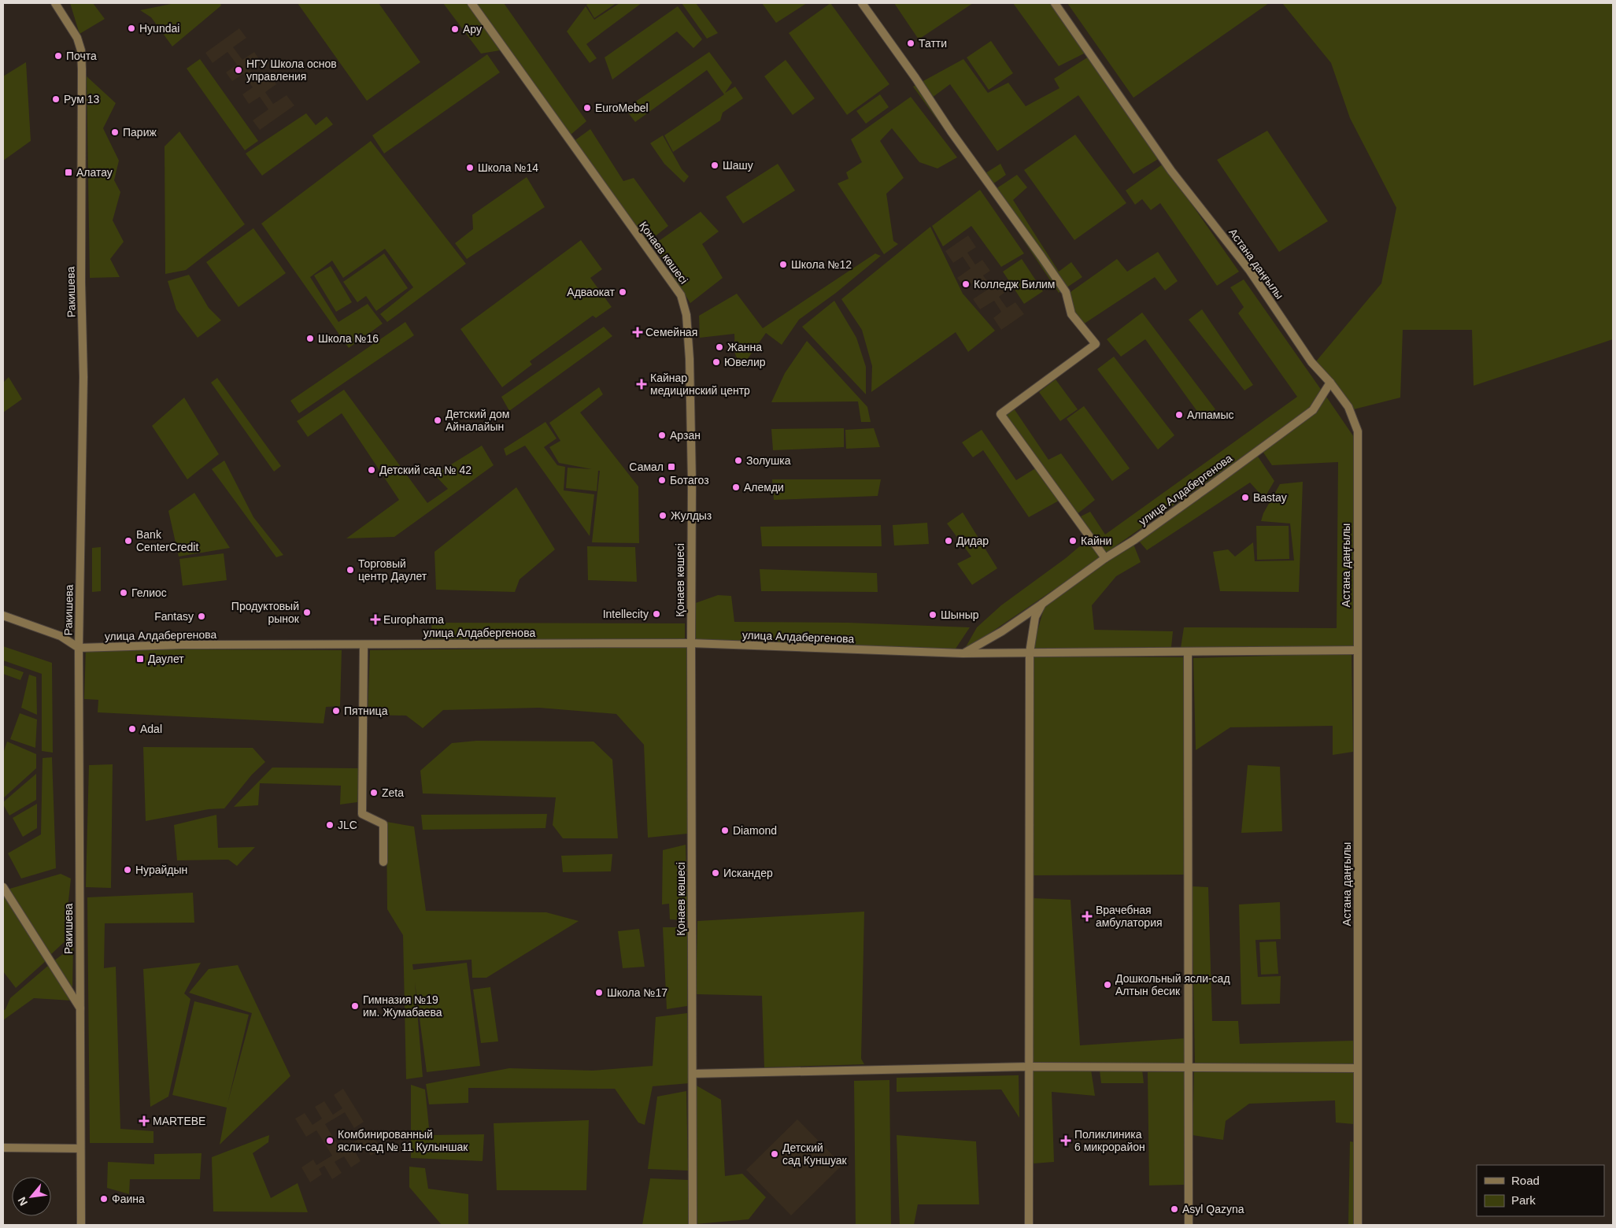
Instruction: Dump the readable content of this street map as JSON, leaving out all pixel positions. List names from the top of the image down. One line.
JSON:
{"streets":{"street":["Қонаев көшесі","Астана даңғылы","Ракишева","улица Алдабергенова"]},"crossings":[["Қонаев көшесі","улица Алдабергенова"],["Астана даңғылы","улица Алдабергенова"],["Ракишева","улица Алдабергенова"]],"places":{"other":["Hyundai","Ару","Татти","Почта","НГУ Школа основ управления","Рум 13","EuroMebel","Париж","Шашу","Школа №14","Школа №12","Колледж Билим","Адваокат","Школа №16","Жанна","Ювелир","Алпамыс","Детский дом Айналайын","Арзан","Золушка","Детский сад № 42","Ботагоз","Алемди","Bastay","Жулдыз","Bank CenterCredit","Дидар","Кайни","Торговый центр Даулет","Гелиос","Продуктовый рынок","Intellecity","Шыныр","Fantasy","Пятница","Adal","Zeta","JLC","Diamond","Нурайдын","Искандер","Дошкольный ясли-сад Алтын бесик","Школа №17","Гимназия №19 им. Жумабаева","Комбинированный ясли-сад № 11 Кулыншак","Детский сад Куншуак","Фаина","Asyl Qazyna"],"transit":["Алатау","Самал","Даулет"],"health":["Семейная","Кайнар медицинский центр","Europharma","Врачебная амбулатория","MARTEBE","Поликлиника 6 микрорайон"]},"legend":["Road","Park"],"north":"bottom left"}
